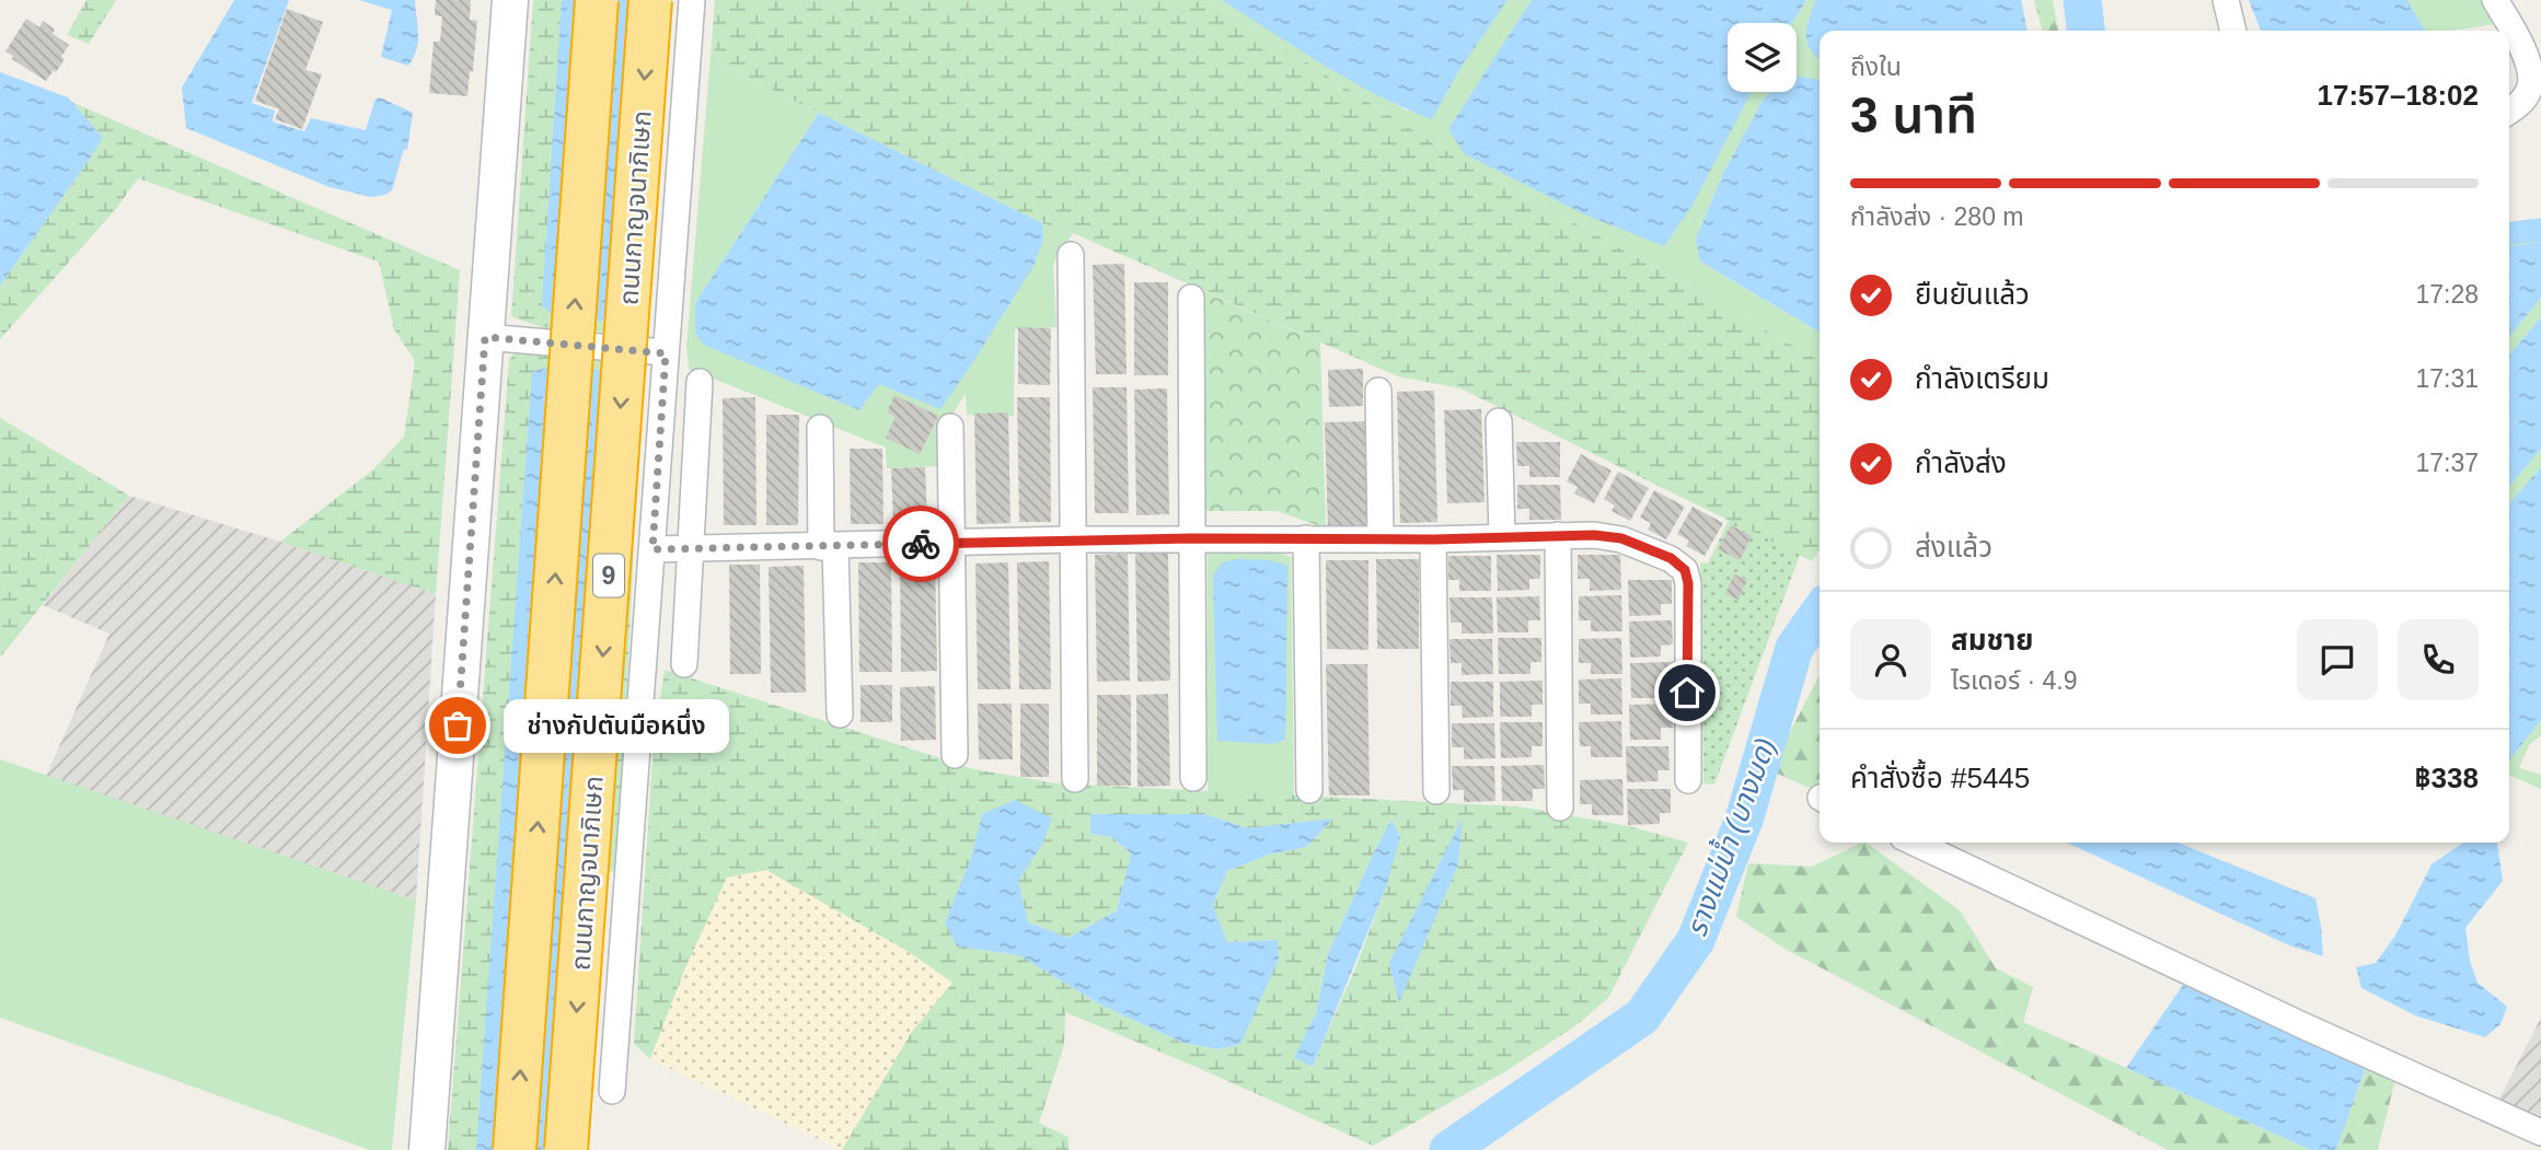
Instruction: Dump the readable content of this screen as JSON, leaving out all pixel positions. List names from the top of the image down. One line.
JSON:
{"streets":{"highway":["ถนนกาญจนาภิเษก","9"]},"water":["รางแม่น้ำ (บางมด)"],"places":["ช่างกัปตันมือหนึ่ง"],"page":{"heading":["3 นาที","ถึงใน","17:57–18:02"],"panel":["สมชาย","ไรเดอร์ · 4.9","คำสั่งซื้อ #5445","฿338"],"bar":"กำลังส่ง · 280 m","list":[["ยืนยันแล้ว","17:28"],["กำลังเตรียม","17:31"],["กำลังส่ง","17:37"],"ส่งแล้ว"],"bubble":"ช่างกัปตันมือหนึ่ง"}}
